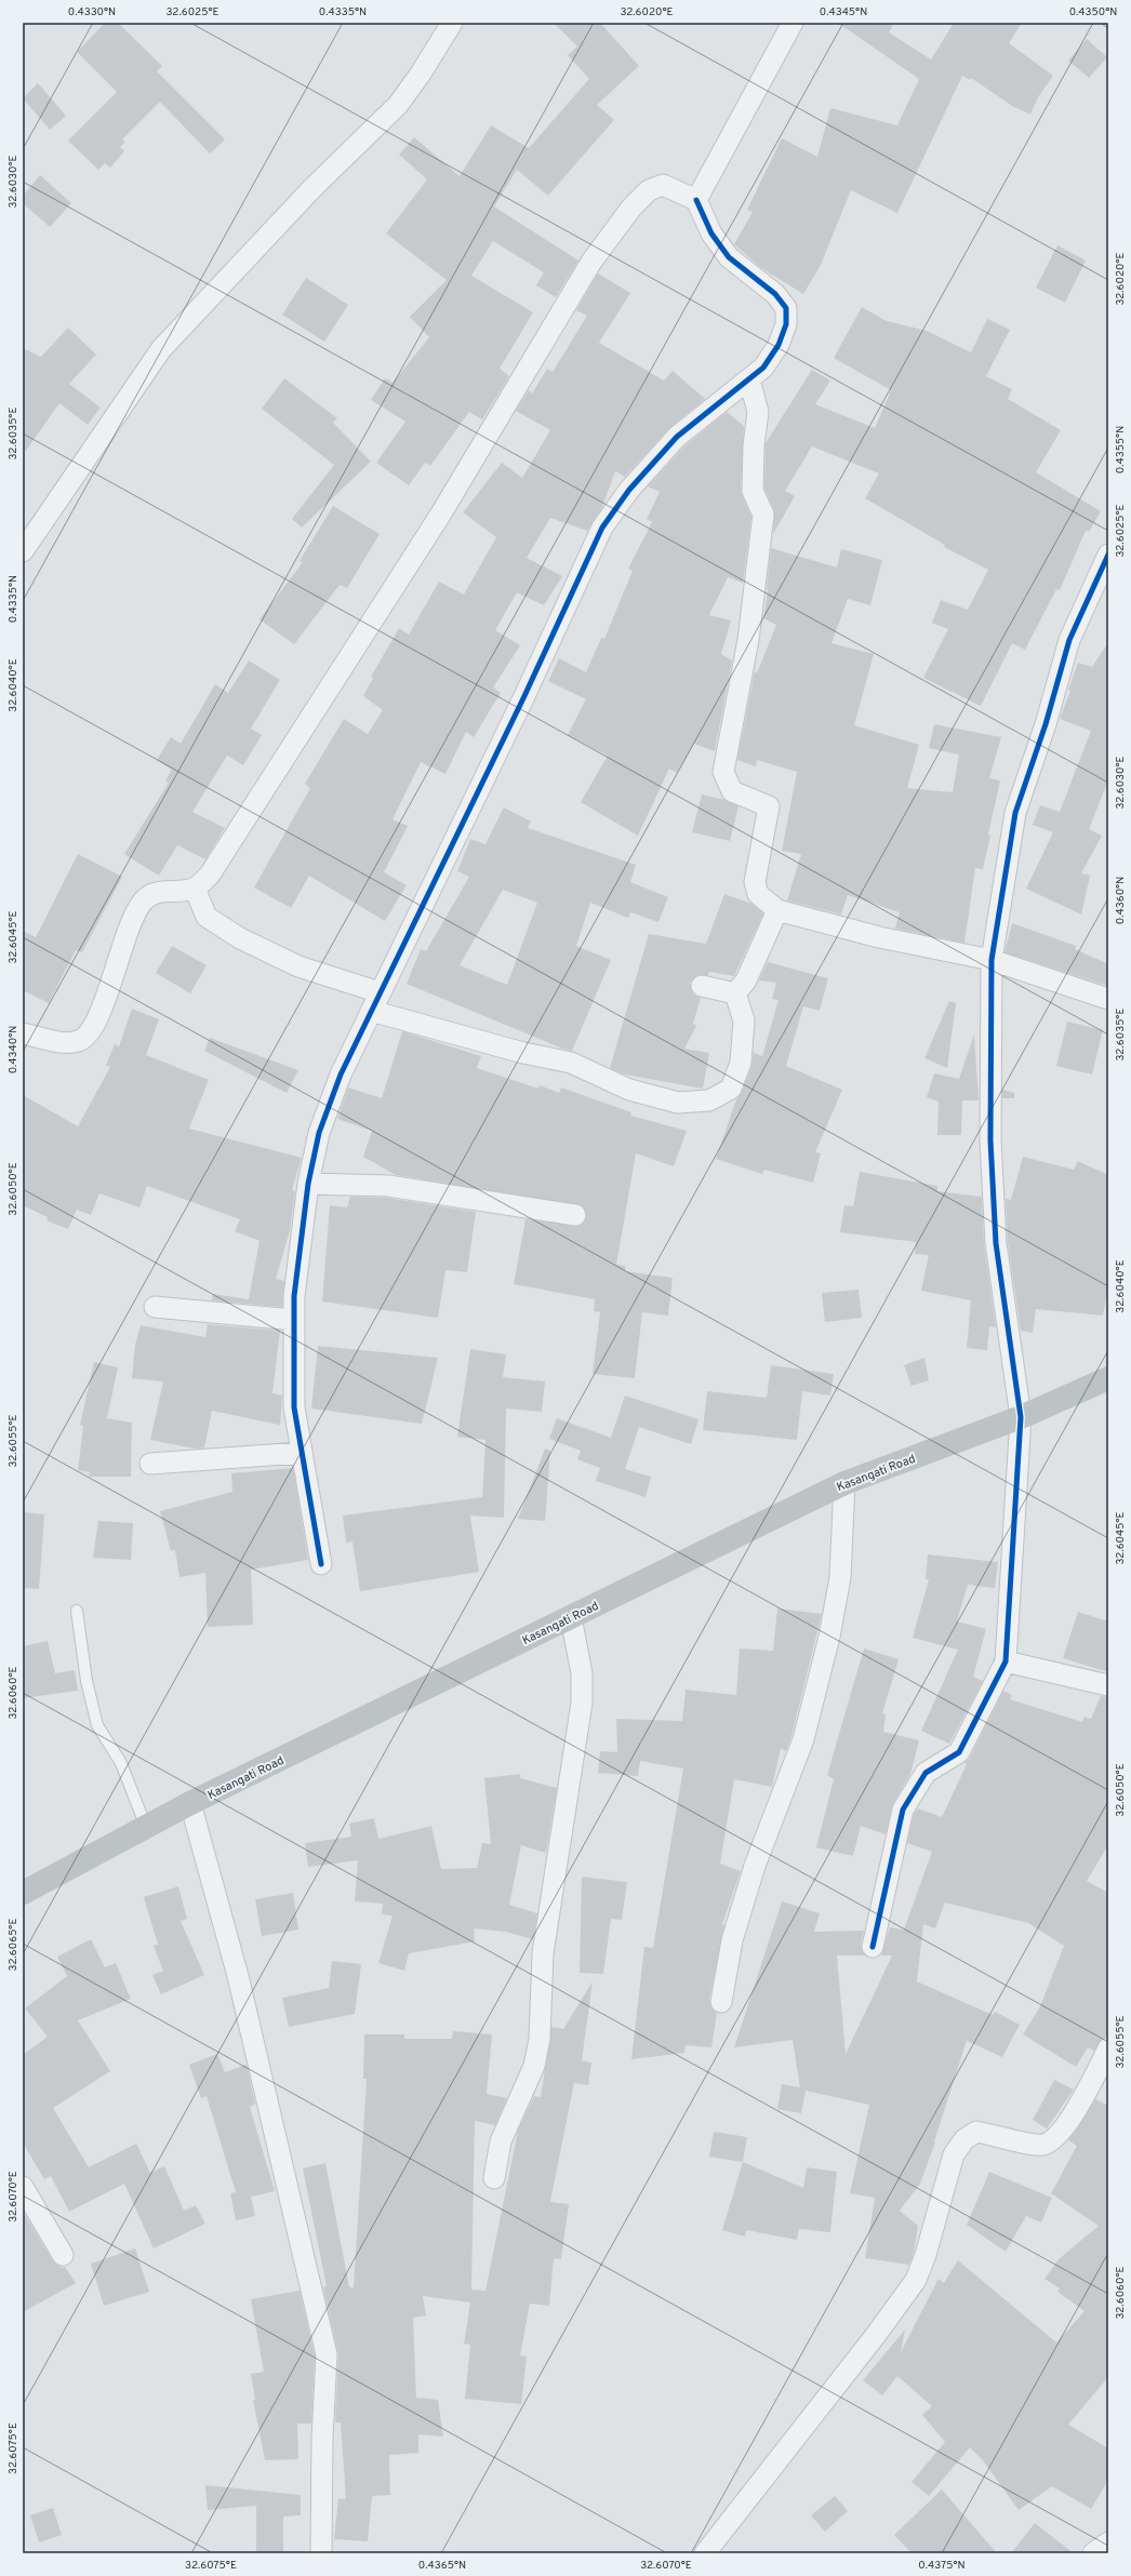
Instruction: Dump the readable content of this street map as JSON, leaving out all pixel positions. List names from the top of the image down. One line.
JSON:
{"streets":{"street":["Kasangati Road"]},"coordinates":["0.4330°N","32.6025°E","0.4335°N","32.6020°E","0.4345°N","0.4350°N","32.6030°E","32.6035°E","0.4355°N","32.6040°E","0.4360°N","32.6045°E","0.4340°N","32.6050°E","32.6055°E","32.6060°E","32.6065°E","32.6070°E","32.6075°E","0.4365°N","0.4375°N"]}
